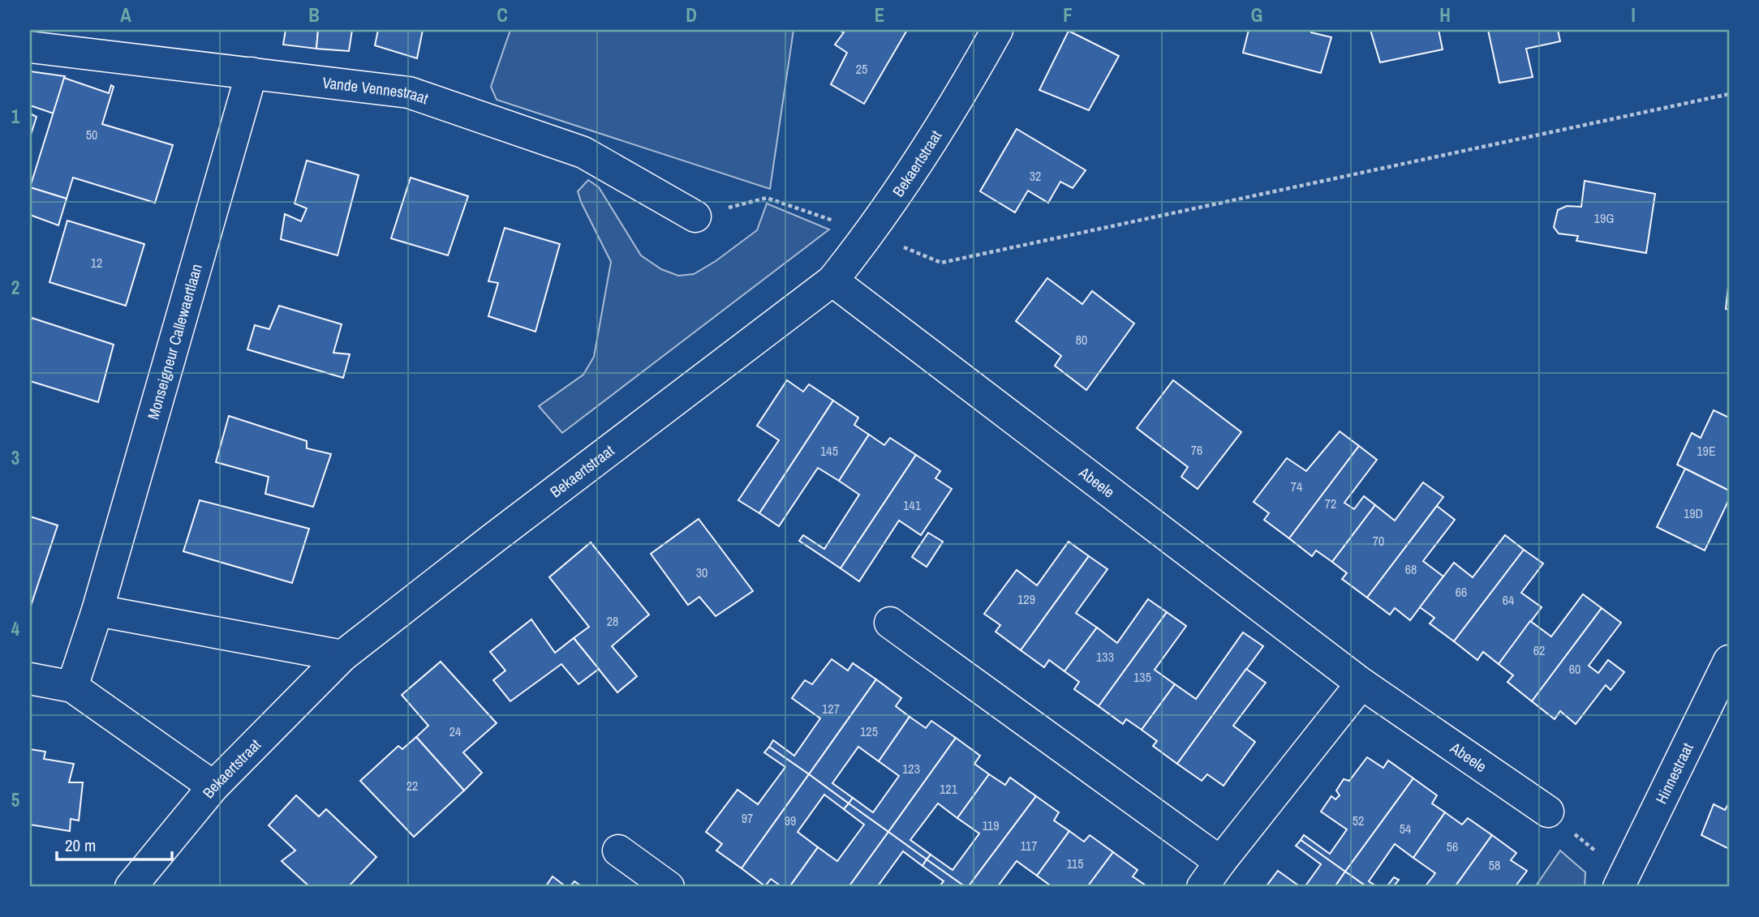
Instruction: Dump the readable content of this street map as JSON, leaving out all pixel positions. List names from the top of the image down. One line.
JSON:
{"streets":{"street":["Vande Vennestraat","Bekaertstraat","Monseigneur Callewaertlaan","Abeele","Hinnestraat"]},"crossings":[["Vande Vennestraat","Monseigneur Callewaertlaan"],["Bekaertstraat","Abeele"]],"house_numbers":["25","50","32","19G","12","80","76","145","19E","74","72","141","19D","70","68","30","66","129","64","28","62","133","60","135","127","24","125","123","22","121","97","99","52","119","54","117","56","115","58"],"scale_bar":"20 m","grid":{"columns":["A","B","C","D","E","F","G","H","I"],"rows":["1","2","3","4","5"]}}
